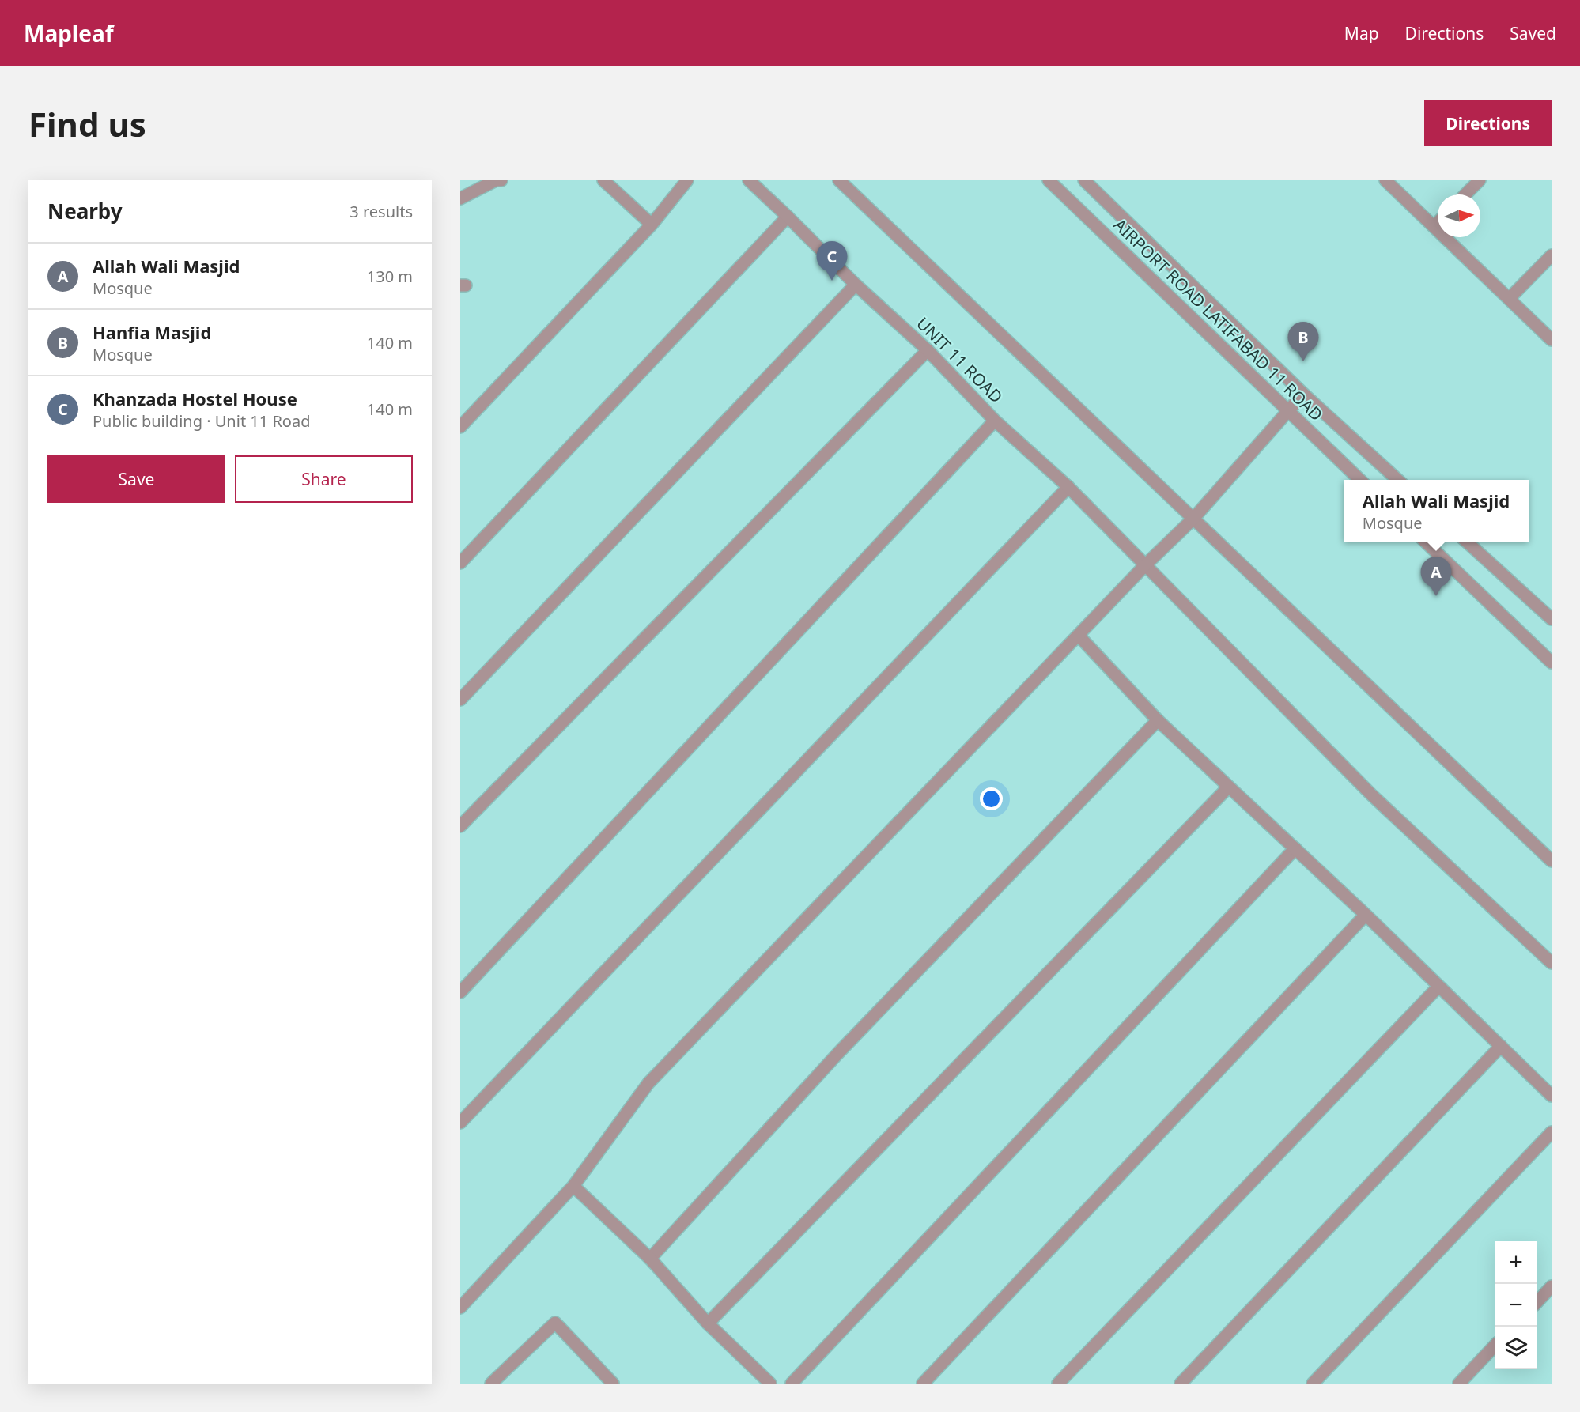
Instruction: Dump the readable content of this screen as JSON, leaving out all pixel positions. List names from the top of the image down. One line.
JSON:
{"streets":{"street":["AIRPORT ROAD LATIFABAD 11 ROAD","UNIT 11 ROAD"]},"north":"right","page":{"header":"Mapleaf","nav":["Map","Directions","Saved"],"buttons":["Directions",["Save","Share"]],"title":"Find us","heading":["Nearby","3 results"],"pins":["C","B","A"],"list":[{"mark":"A","name":"Allah Wali Masjid","note":"Mosque","value":"130 m"},{"mark":"B","name":"Hanfia Masjid","note":"Mosque","value":"140 m"},{"mark":"C","name":"Khanzada Hostel House","note":"Public building · Unit 11 Road","value":"140 m"}],"popup":["Allah Wali Masjid","Mosque"],"map_buttons":["+","−"]}}
